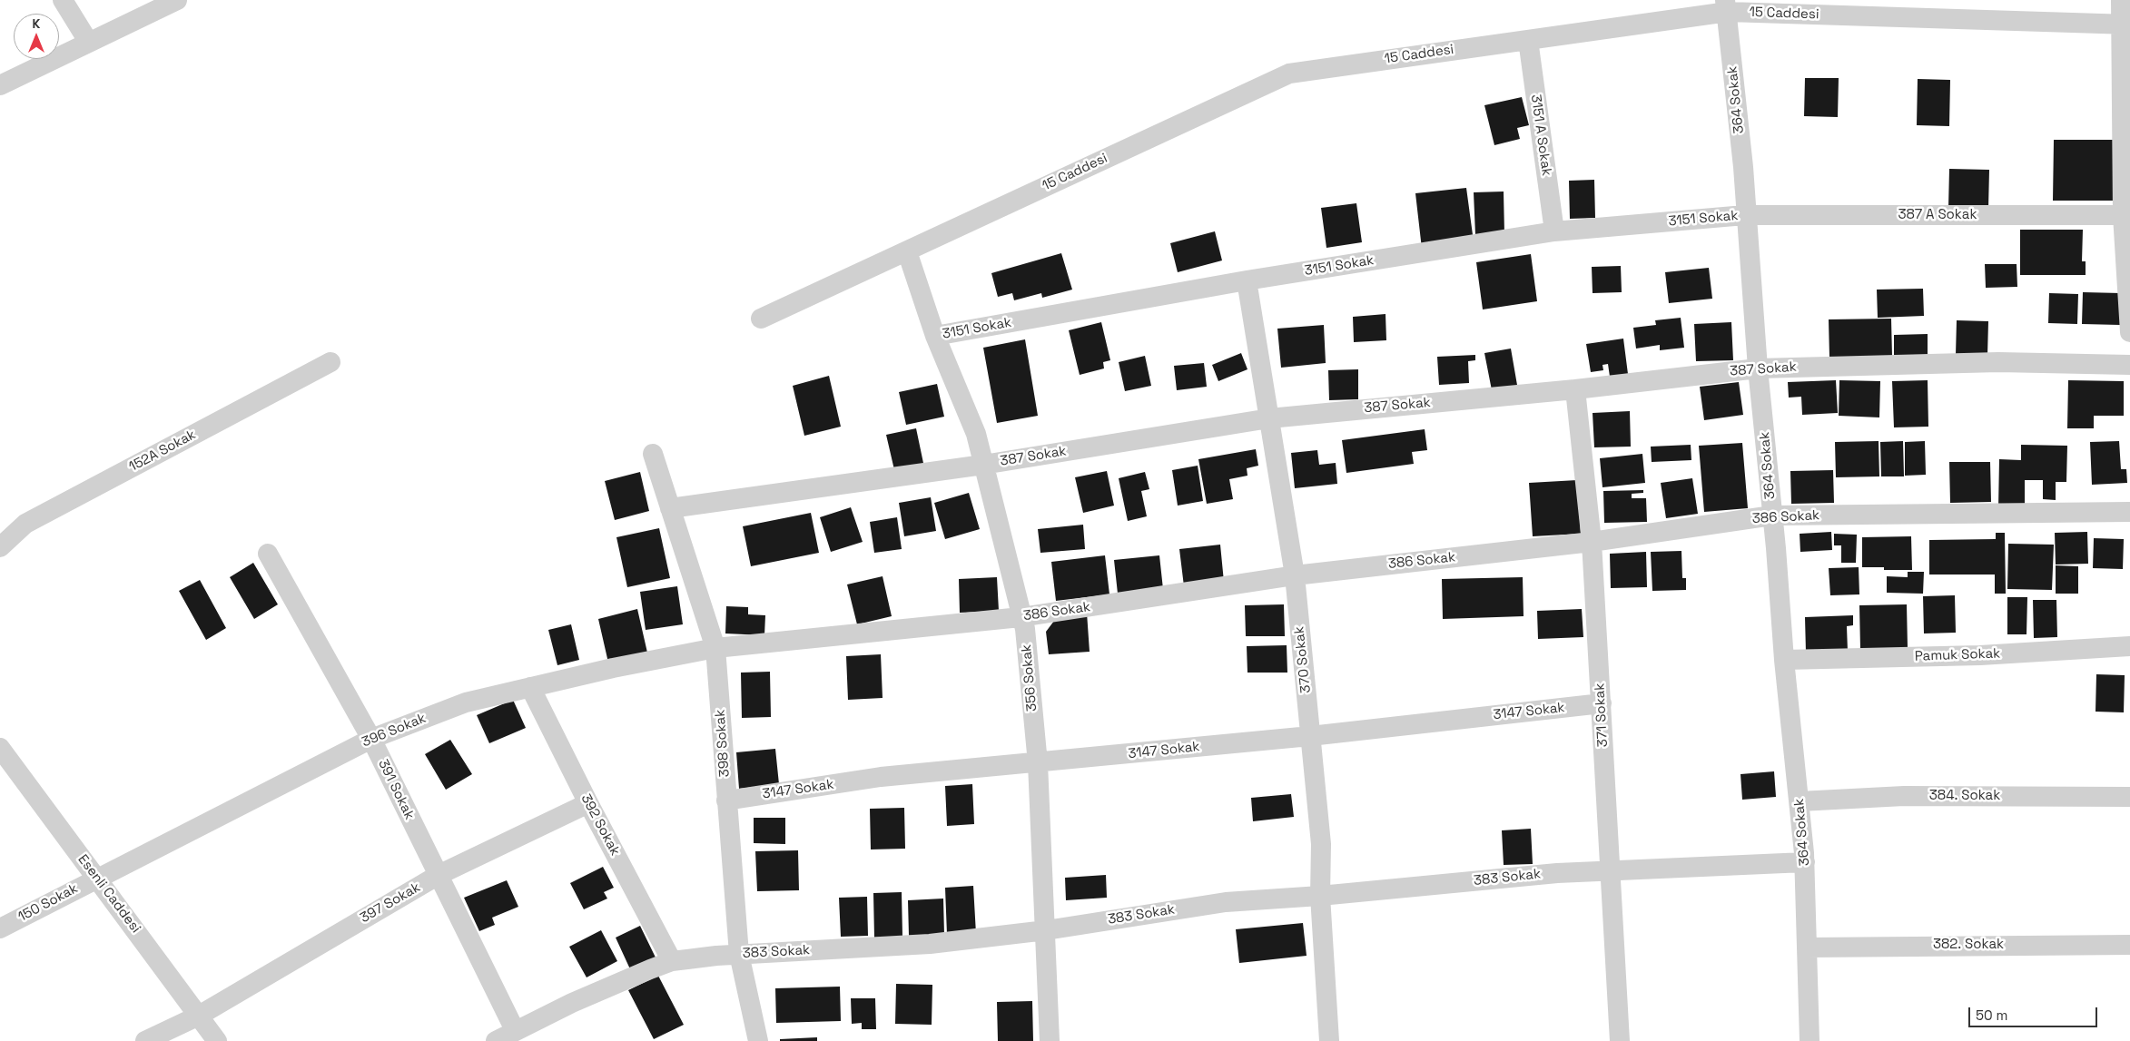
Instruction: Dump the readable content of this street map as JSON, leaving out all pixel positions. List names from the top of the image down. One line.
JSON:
{"streets":{"street":["15 Caddesi","364 Sokak","3151 A Sokak","387 A Sokak","3151 Sokak","387 Sokak","152A Sokak","386 Sokak","Pamuk Sokak","370 Sokak","356 Sokak","3147 Sokak","371 Sokak","396 Sokak","398 Sokak","391 Sokak","384. Sokak","392 Sokak","383 Sokak","Esenli Caddesi","150 Sokak","397 Sokak","382. Sokak"]},"crossings":[["15 Caddesi","364 Sokak"],["15 Caddesi","3151 A Sokak"],["15 Caddesi","356 Sokak"],["364 Sokak","387 A Sokak"],["364 Sokak","3151 Sokak"],["364 Sokak","387 Sokak"],["364 Sokak","386 Sokak"],["364 Sokak","Pamuk Sokak"],["364 Sokak","384. Sokak"],["364 Sokak","383 Sokak"],["364 Sokak","382. Sokak"],["3151 A Sokak","3151 Sokak"],["387 A Sokak","3151 Sokak"],["3151 Sokak","370 Sokak"],["3151 Sokak","356 Sokak"],["387 Sokak","370 Sokak"],["387 Sokak","356 Sokak"],["387 Sokak","371 Sokak"],["387 Sokak","398 Sokak"],["386 Sokak","370 Sokak"],["386 Sokak","356 Sokak"],["386 Sokak","371 Sokak"],["386 Sokak","396 Sokak"],["386 Sokak","398 Sokak"],["370 Sokak","3147 Sokak"],["370 Sokak","383 Sokak"],["356 Sokak","3147 Sokak"],["356 Sokak","383 Sokak"],["3147 Sokak","371 Sokak"],["3147 Sokak","398 Sokak"],["371 Sokak","383 Sokak"],["396 Sokak","398 Sokak"],["396 Sokak","391 Sokak"],["396 Sokak","392 Sokak"],["396 Sokak","Esenli Caddesi"],["396 Sokak","150 Sokak"],["398 Sokak","383 Sokak"],["391 Sokak","383 Sokak"],["391 Sokak","397 Sokak"],["392 Sokak","383 Sokak"],["392 Sokak","397 Sokak"],["Esenli Caddesi","150 Sokak"],["Esenli Caddesi","397 Sokak"]],"scale_bar":"50 m","north":"top"}
